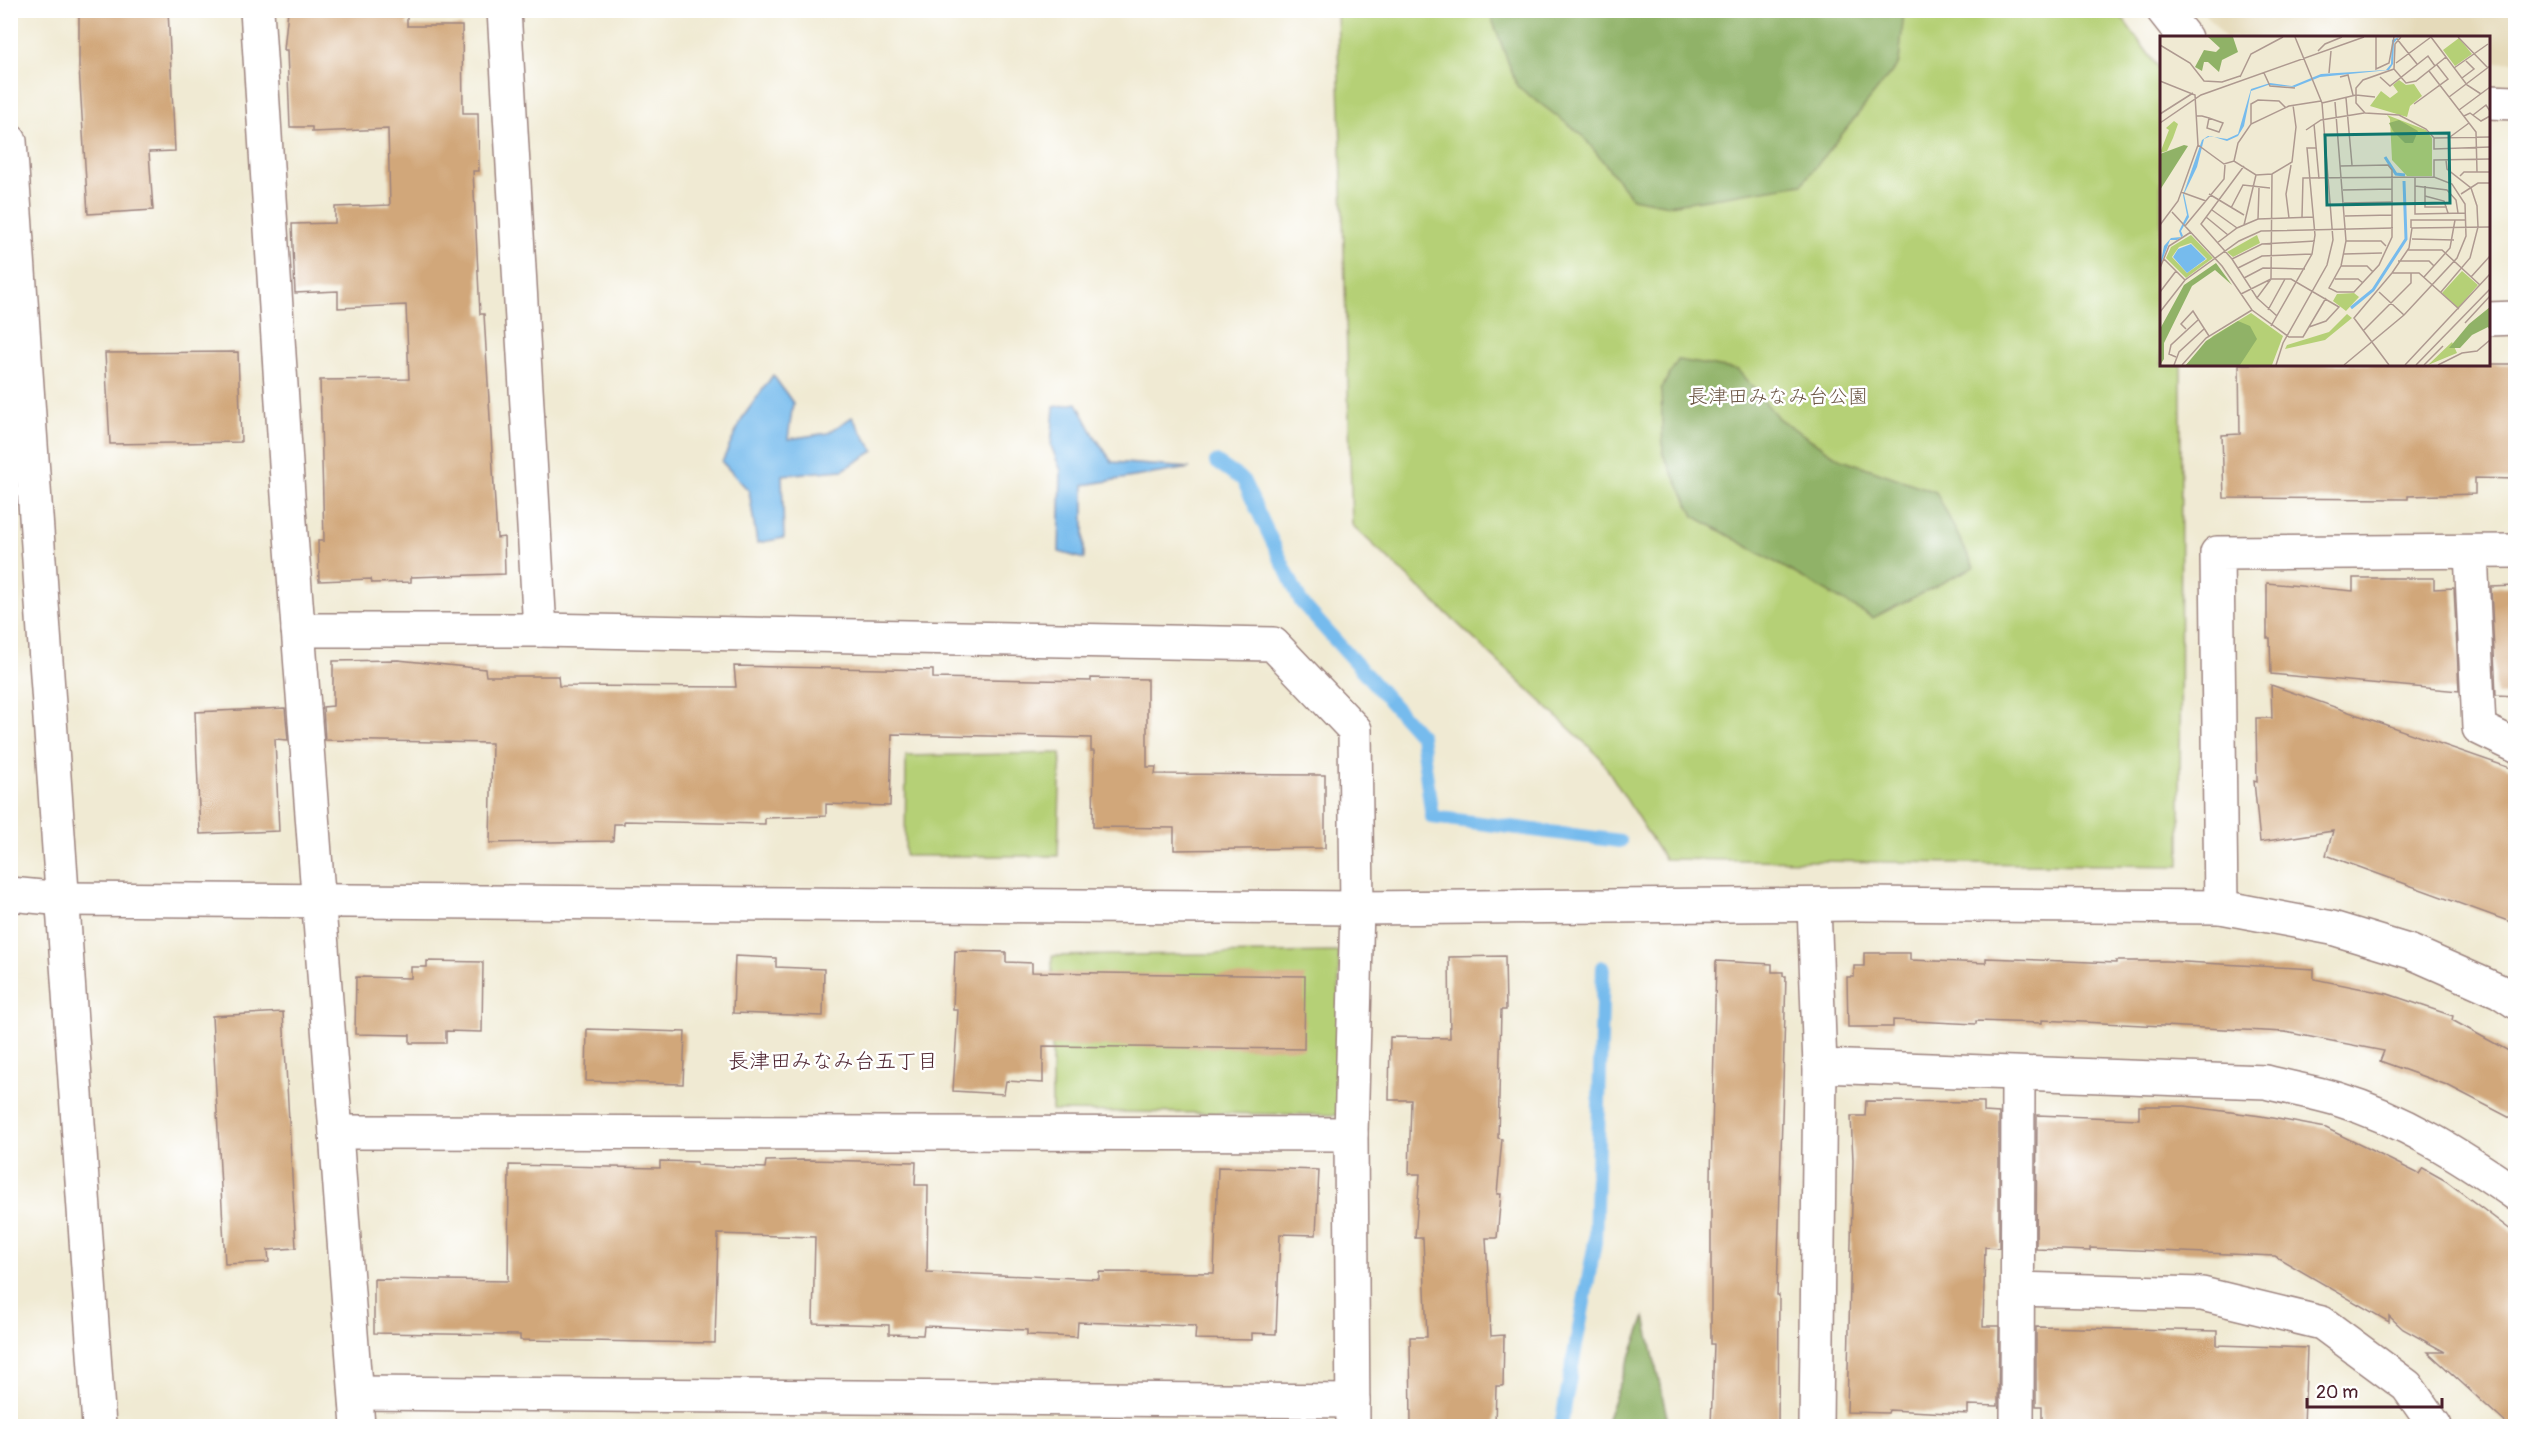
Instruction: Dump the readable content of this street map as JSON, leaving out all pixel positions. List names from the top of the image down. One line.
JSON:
{"districts":["長津田みなみ台五丁目"],"parks":["長津田みなみ台公園"],"scale_bar":"20 m"}
